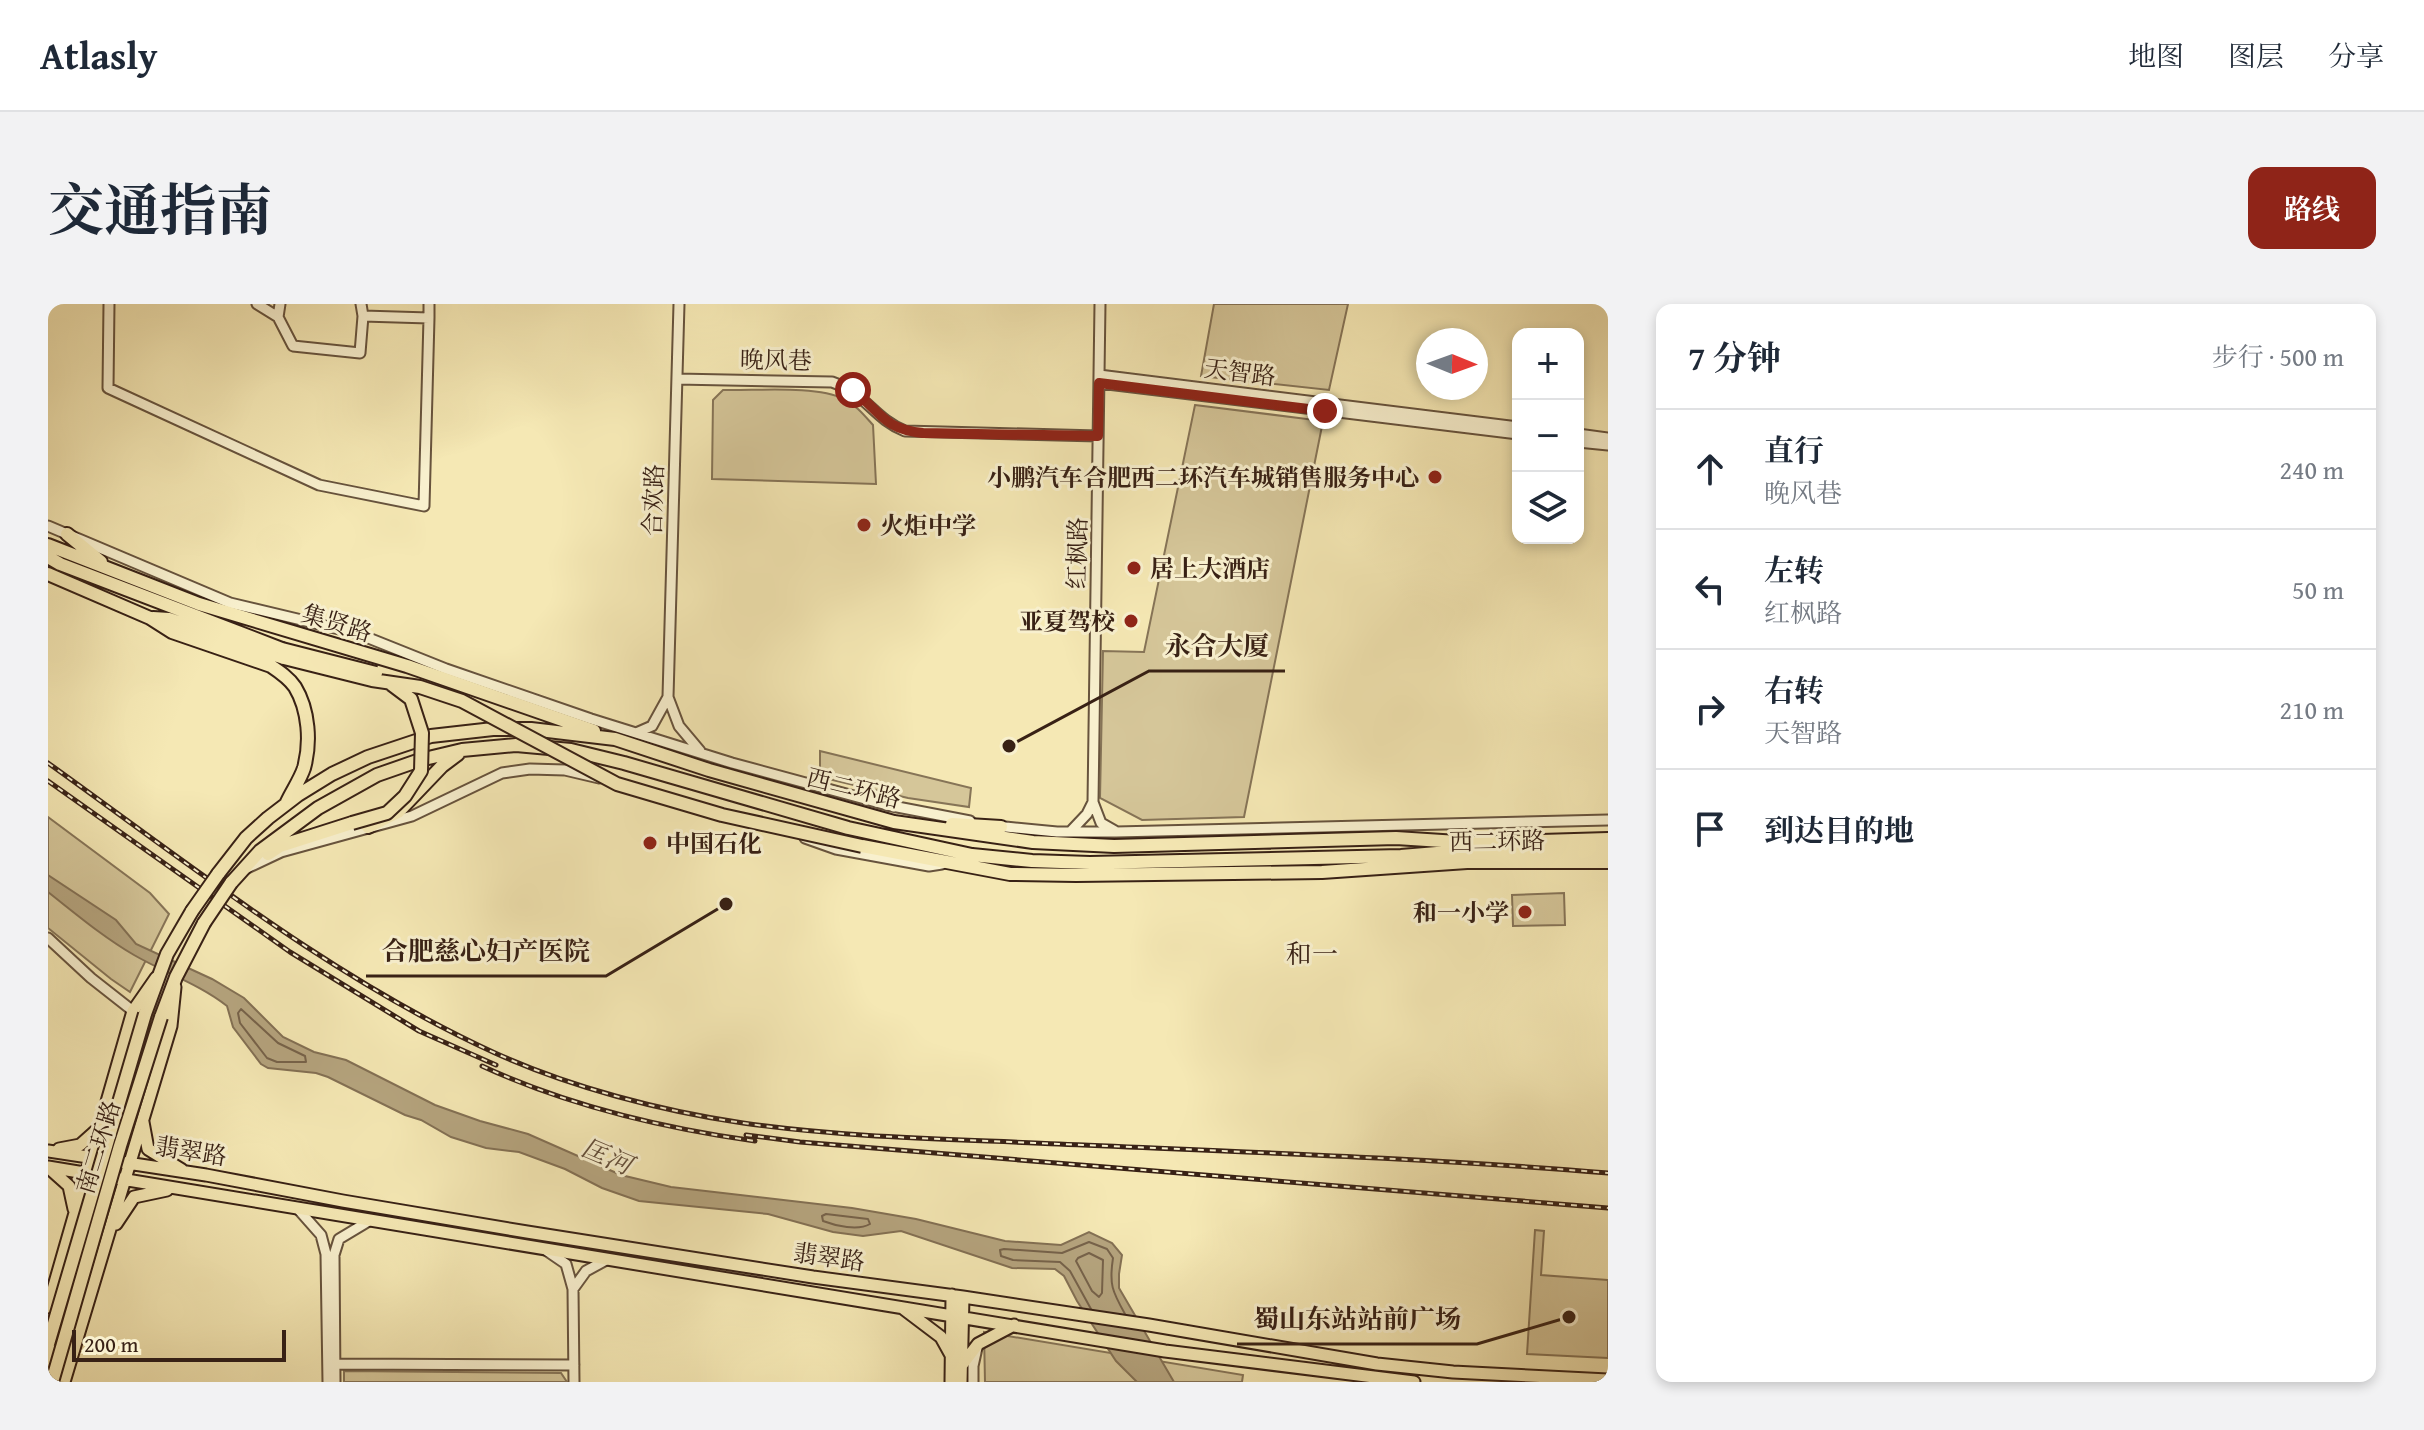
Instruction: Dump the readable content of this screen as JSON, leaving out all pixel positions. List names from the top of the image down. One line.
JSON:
{"streets":{"highway":["集贤路","西二环路","南二环路"],"main road":["翡翠路"],"street":["晚风巷","天智路","合欢路","红枫路"]},"crossings":[["晚风巷","合欢路"],["晚风巷","红枫路"],["天智路","红枫路"],["集贤路","西二环路"],["西二环路","南二环路"]],"districts":["和一"],"water":["匡河"],"places":["小鹏汽车合肥西二环汽车城销售服务中心","火炬中学","居上大酒店","亚夏驾校","永合大厦","中国石化","合肥慈心妇产医院","和一小学","蜀山东站站前广场"],"scale_bar":"200 m","north":"right","page":{"header":"Atlasly","nav":["地图","图层","分享"],"title":"交通指南","buttons":"路线","heading":["7 分钟","步行 · 500 m"],"map_buttons":["+","−"],"list":[["直行","晚风巷","240 m"],["左转","红枫路","50 m"],["右转","天智路","210 m"],"到达目的地"],"scale":"200 m"}}
